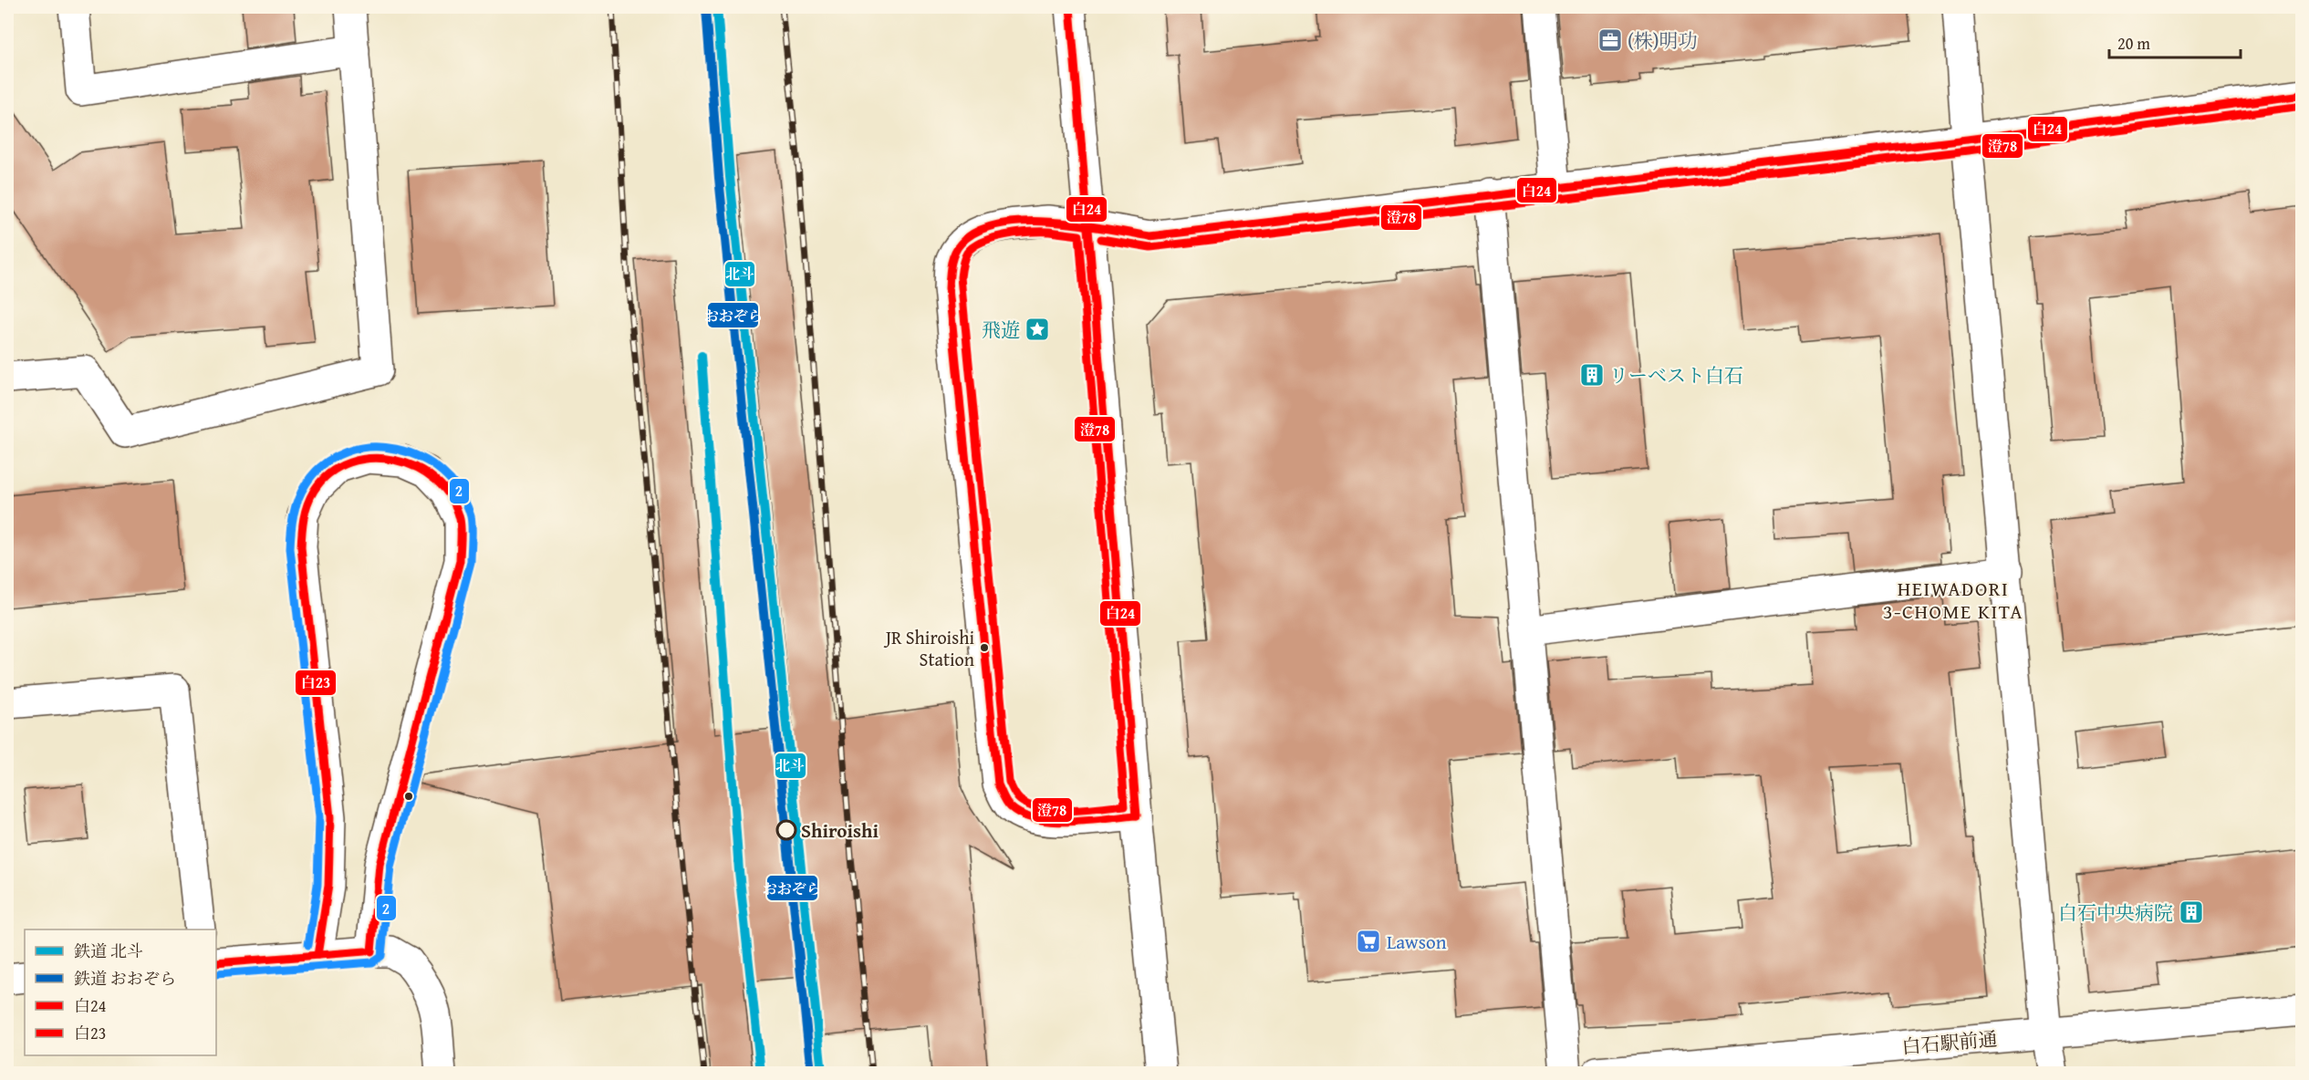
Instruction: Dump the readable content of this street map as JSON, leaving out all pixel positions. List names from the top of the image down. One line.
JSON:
{"streets":{"street":["白石駅前通"]},"districts":["HEIWADORI 3-CHOME KITA"],"places":{"office":["(株)明功"],"place":["飛遊"],"building":["リーベスト白石","白石中央病院"],"other":["JR Shiroishi Station","Shiroishi"],"supermarket":["Lawson"]},"lines":["rail line 北斗","transit line 白24","rail line おおぞら","transit line 澄78","transit line 2","transit line 白23"],"legend":["鉄道 北斗","鉄道 おおぞら","白24","白23"],"scale_bar":"20 m"}
